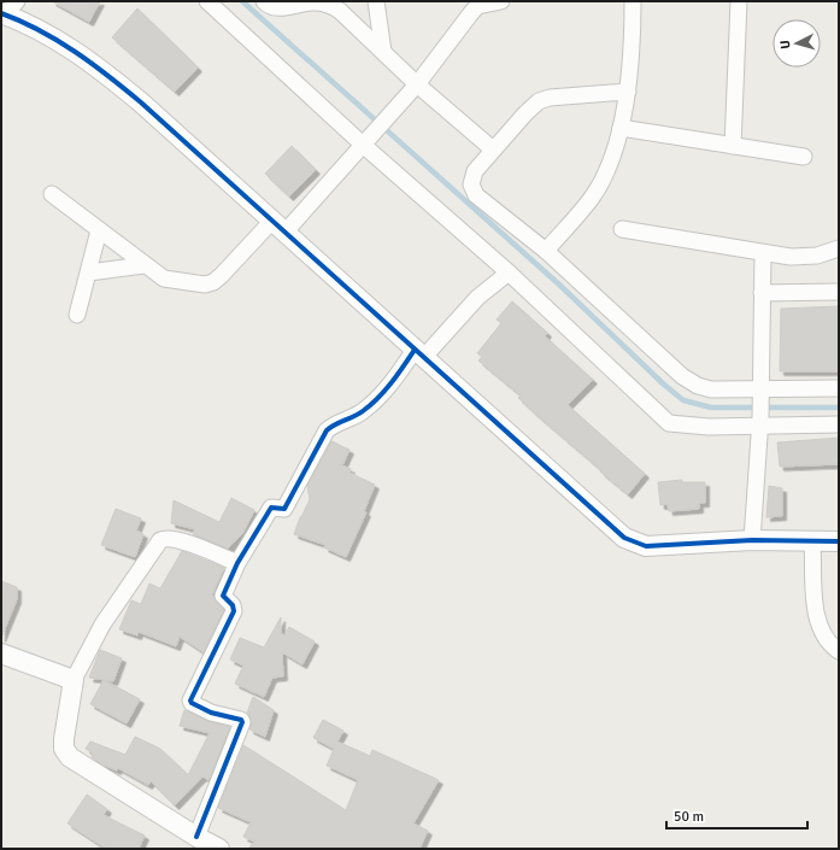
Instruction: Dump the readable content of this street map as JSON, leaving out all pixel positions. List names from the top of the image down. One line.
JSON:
{"scale_bar":"50 m","north":"left"}
